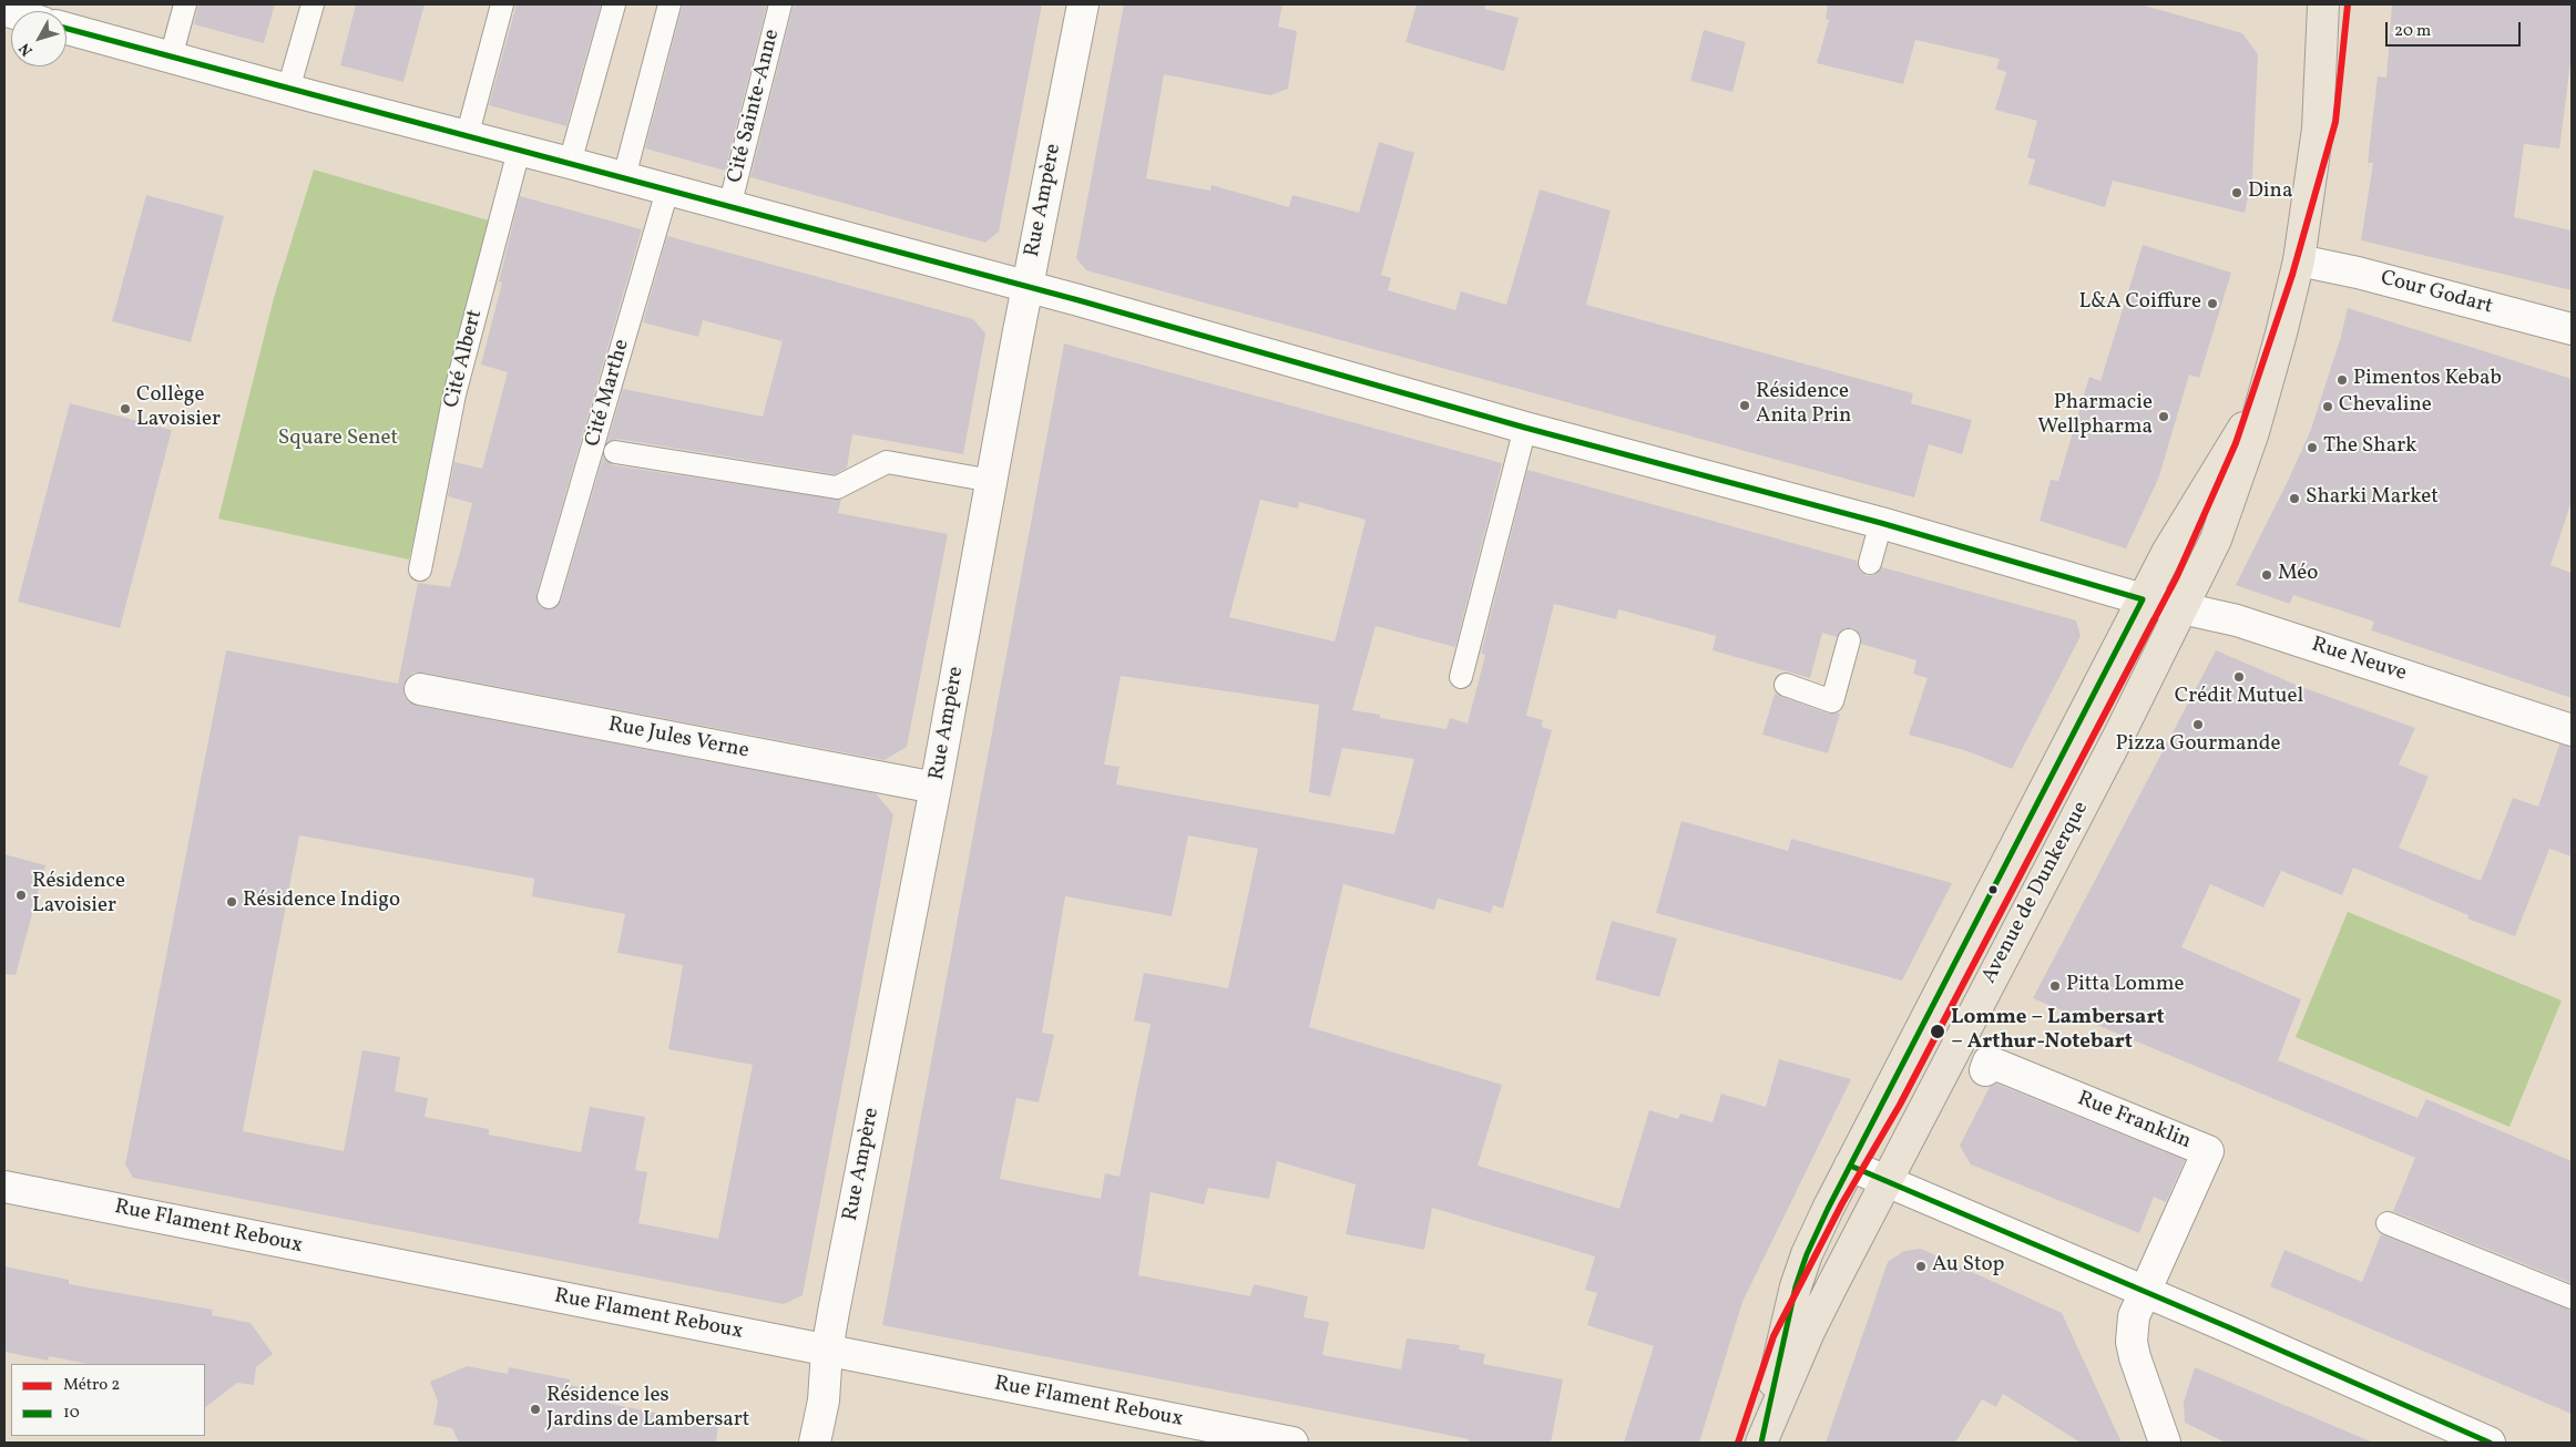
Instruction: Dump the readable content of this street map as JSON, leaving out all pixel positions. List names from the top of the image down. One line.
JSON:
{"streets":{"main road":["Avenue de Dunkerque"],"street":["Rue Ampère","Cour Godart","Rue Neuve","Rue Jules Verne","Rue Franklin","Rue Flament Reboux"],"lane":["Cité Sainte-Anne","Cité Albert","Cité Marthe"]},"crossings":[["Cité Sainte-Anne","Rue Neuve"],["Rue Ampère","Rue Neuve"],["Rue Ampère","Rue Jules Verne"],["Rue Ampère","Rue Flament Reboux"],["Cour Godart","Avenue de Dunkerque"],["Cité Albert","Rue Neuve"],["Cité Marthe","Rue Neuve"],["Rue Neuve","Avenue de Dunkerque"]],"parks":["Square Senet"],"places":["Dina","L&A Coiffure","Pimentos Kebab","Résidence Anita Prin","Chevaline","Collège Lavoisier","Pharmacie Wellpharma","The Shark","Sharki Market","Méo","Crédit Mutuel","Pizza Gourmande","Résidence Lavoisier","Résidence Indigo","Pitta Lomme","Lomme – Lambersart – Arthur-Notebart","Au Stop","Résidence les Jardins de Lambersart"],"lines":["metro line 2","transit line 10"],"legend":["Métro 2","10"],"scale_bar":"20 m","north":"bottom left"}
